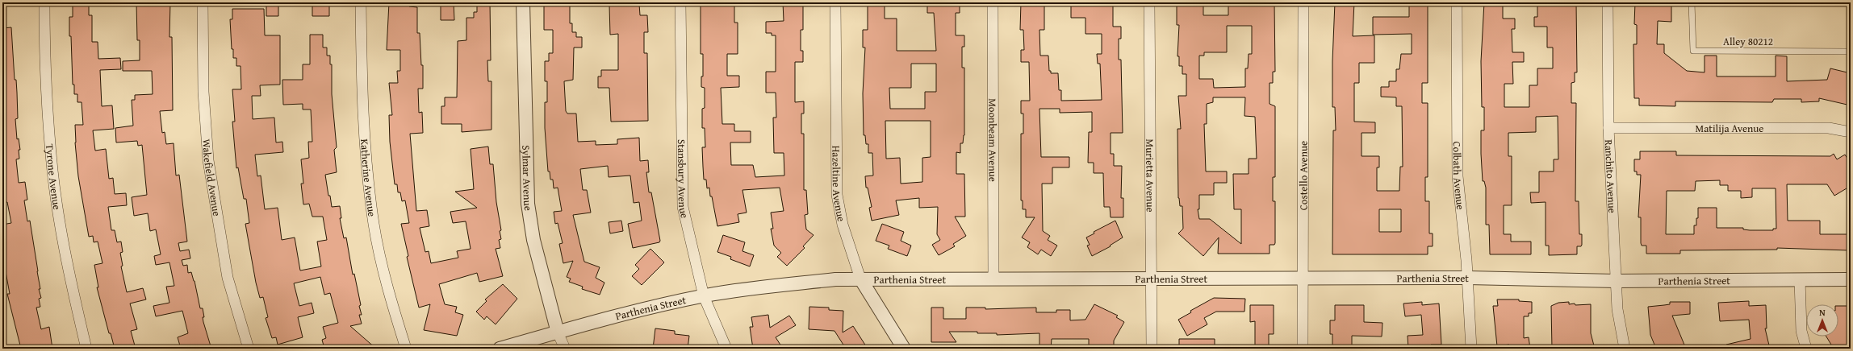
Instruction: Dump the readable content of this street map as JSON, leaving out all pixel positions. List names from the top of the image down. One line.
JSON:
{"streets":{"street":["Matilija Avenue","Moonbeam Avenue","Murietta Avenue","Costello Avenue","Colbath Avenue","Ranchito Avenue","Tyrone Avenue","Wakefield Avenue","Katherine Avenue","Sylmar Avenue","Stansbury Avenue","Hazeltine Avenue","Parthenia Street"],"lane":["Alley 80212"]},"crossings":[["Matilija Avenue","Ranchito Avenue"],["Moonbeam Avenue","Parthenia Street"],["Murietta Avenue","Parthenia Street"],["Costello Avenue","Parthenia Street"],["Colbath Avenue","Parthenia Street"],["Ranchito Avenue","Parthenia Street"],["Sylmar Avenue","Parthenia Street"],["Stansbury Avenue","Parthenia Street"],["Hazeltine Avenue","Parthenia Street"]],"north":"top"}
